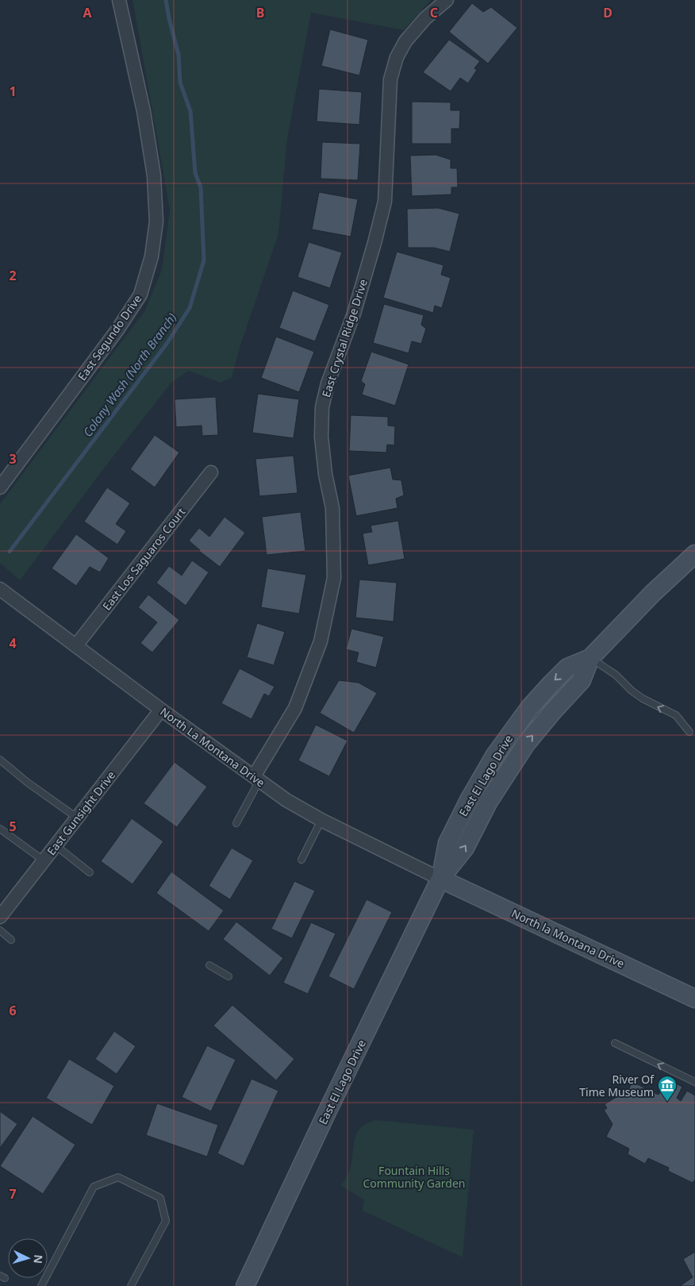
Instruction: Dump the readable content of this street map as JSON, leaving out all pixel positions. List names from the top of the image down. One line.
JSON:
{"streets":{"street":["East Segundo Drive","East Crystal Ridge Drive","East Los Saguaros Court","North La Montana Drive","East El Lago Drive","East Gunsight Drive","North la Montana Drive"]},"crossings":[["East Crystal Ridge Drive","North La Montana Drive"],["East Los Saguaros Court","North La Montana Drive"],["North La Montana Drive","East El Lago Drive"],["North La Montana Drive","East Gunsight Drive"],["North La Montana Drive","North la Montana Drive"],["East El Lago Drive","North la Montana Drive"]],"water":["Colony Wash (North Branch)"],"parks":["Fountain Hills Community Garden"],"places":{"museum":["River Of Time Museum"]},"north":"right","grid":{"columns":["A","B","C","D"],"rows":["1","2","3","4","5","6","7"]}}
